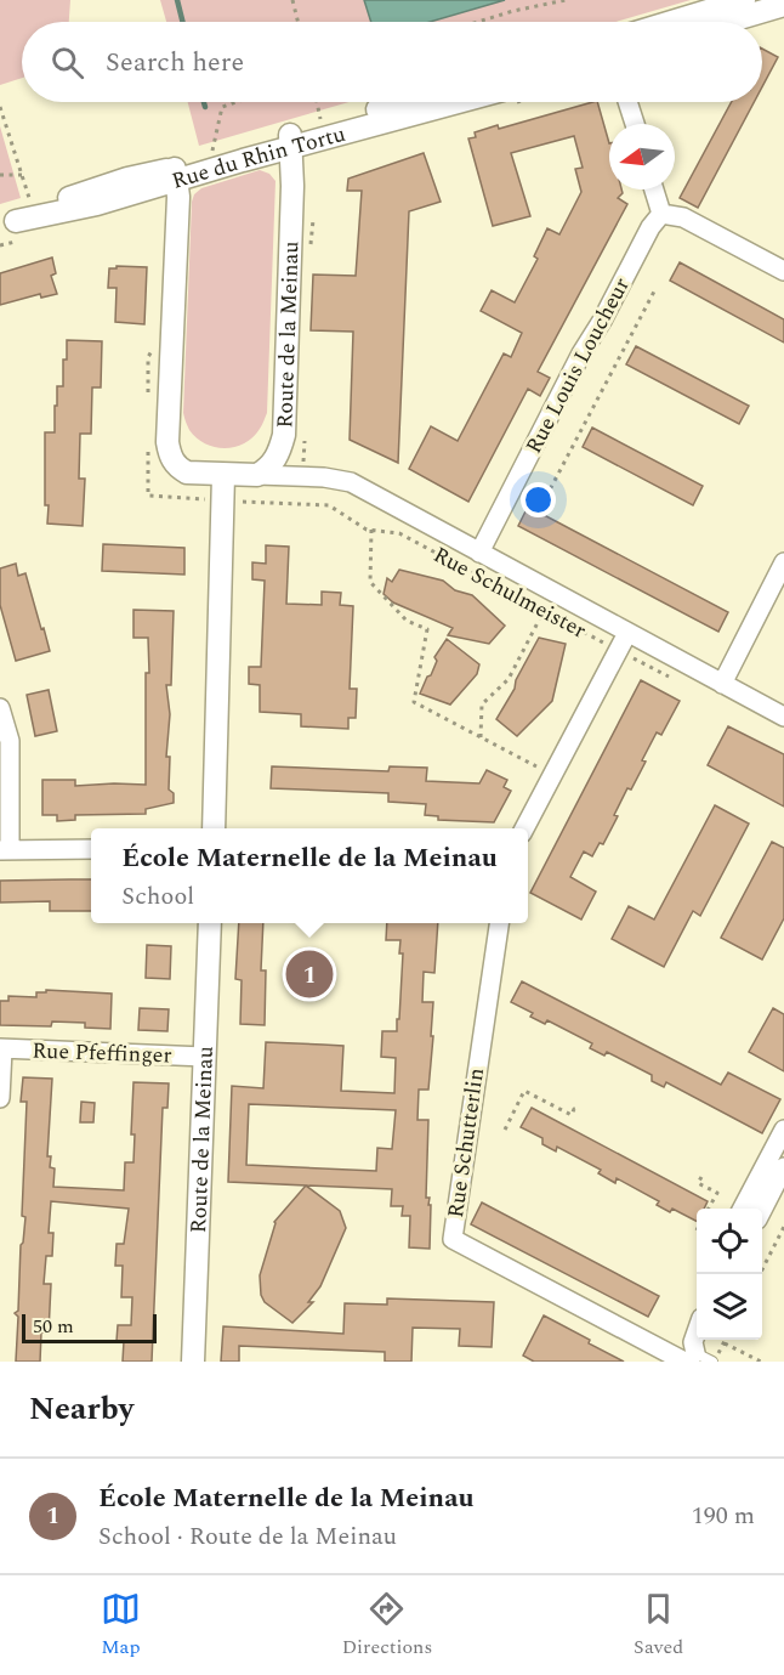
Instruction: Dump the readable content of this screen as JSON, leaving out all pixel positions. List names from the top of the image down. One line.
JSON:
{"streets":{"street":["Rue du Rhin Tortu","Route de la Meinau","Rue Louis Loucheur","Rue Schulmeister","Rue Pfeffinger","Rue Schutterlin"]},"crossings":[["Rue du Rhin Tortu","Route de la Meinau"],["Route de la Meinau","Rue Schulmeister"],["Route de la Meinau","Rue Pfeffinger"],["Rue Louis Loucheur","Rue Schulmeister"]],"scale_bar":"50 m","north":"left","page":{"search":"Search here","popup":["École Maternelle de la Meinau","School"],"pins":"1","scale":"50 m","heading":"Nearby","list":[{"mark":"1","name":"École Maternelle de la Meinau","note":"School · Route de la Meinau","value":"190 m"}],"nav":["Map","Directions","Saved"]}}
